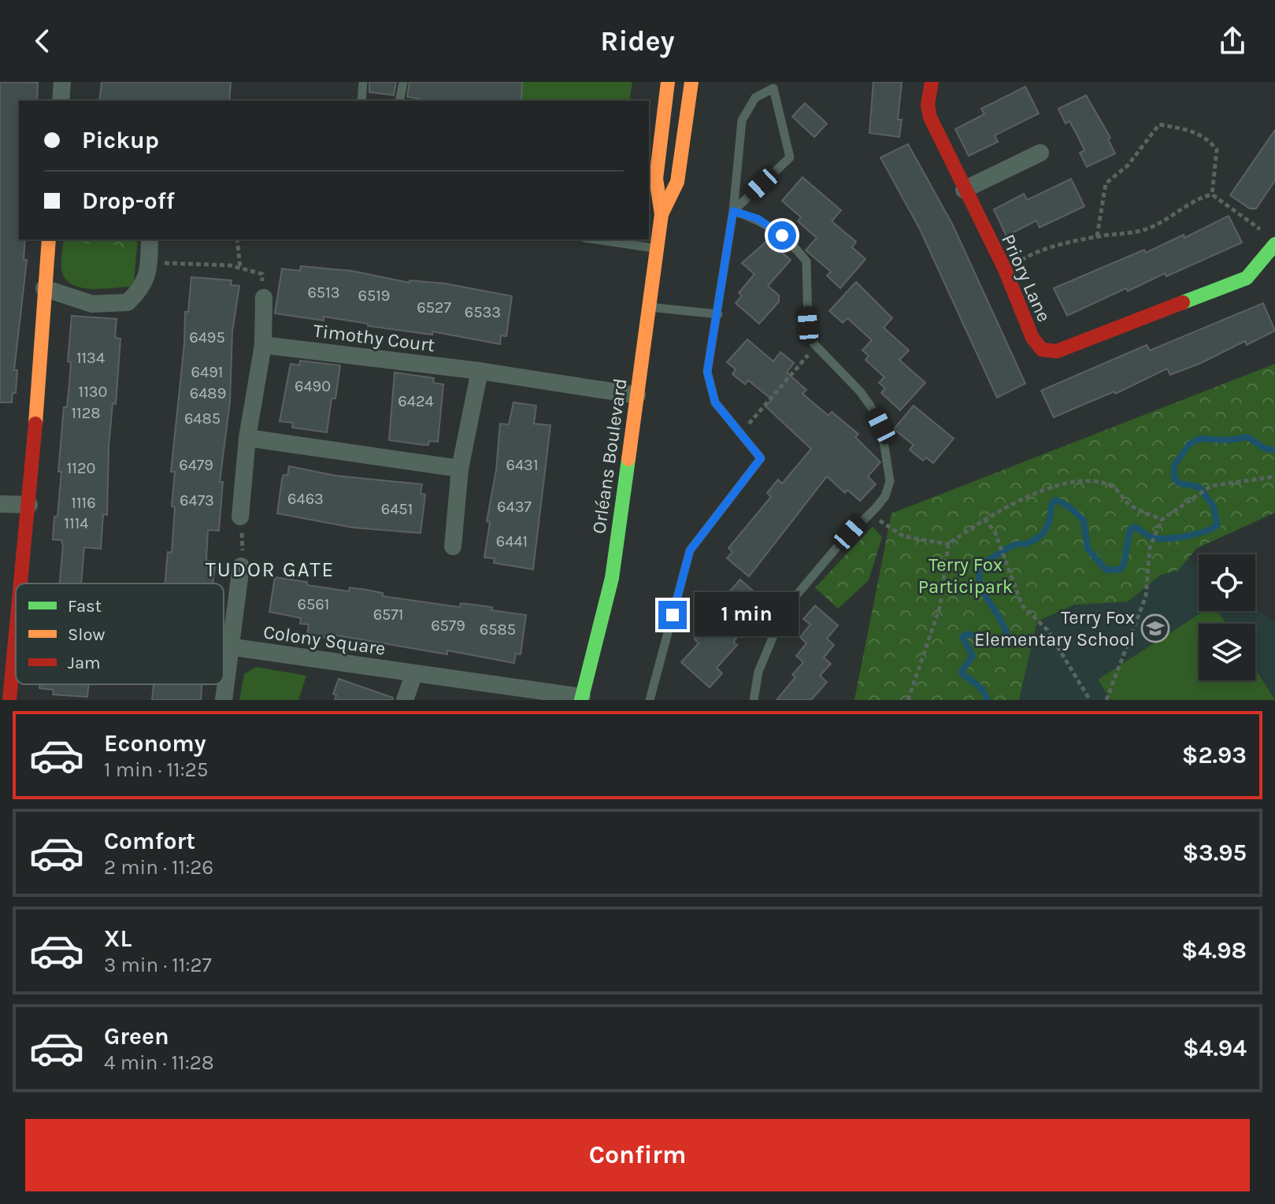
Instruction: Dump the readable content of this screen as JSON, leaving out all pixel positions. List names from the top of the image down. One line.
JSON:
{"streets":{"street":["Priory Lane","Timothy Court","Orléans Boulevard","Colony Square"]},"crossings":[["Timothy Court","Orléans Boulevard"],["Orléans Boulevard","Colony Square"]],"districts":["TUDOR GATE"],"parks":["Terry Fox Participark"],"places":{"school or university":["Terry Fox Elementary School"]},"house_numbers":["6513","6519","6527","6533","6495","1134","6491","6490","1130","6489","6424","1128","6485","6479","6431","1120","6463","6473","1116","6437","6451","1114","6441","6561","6571","6579","6585"],"legend":["Fast","Slow","Jam"],"page":{"header":"Ridey","banner":["Pickup","Drop-off"],"bubble":"1 min","list":[{"name":"Economy","note":"1 min · 11:25","value":"$2.93"},{"name":"Comfort","note":"2 min · 11:26","value":"$3.95"},{"name":"XL","note":"3 min · 11:27","value":"$4.98"},{"name":"Green","note":"4 min · 11:28","value":"$4.94"}],"buttons":"Confirm"}}
